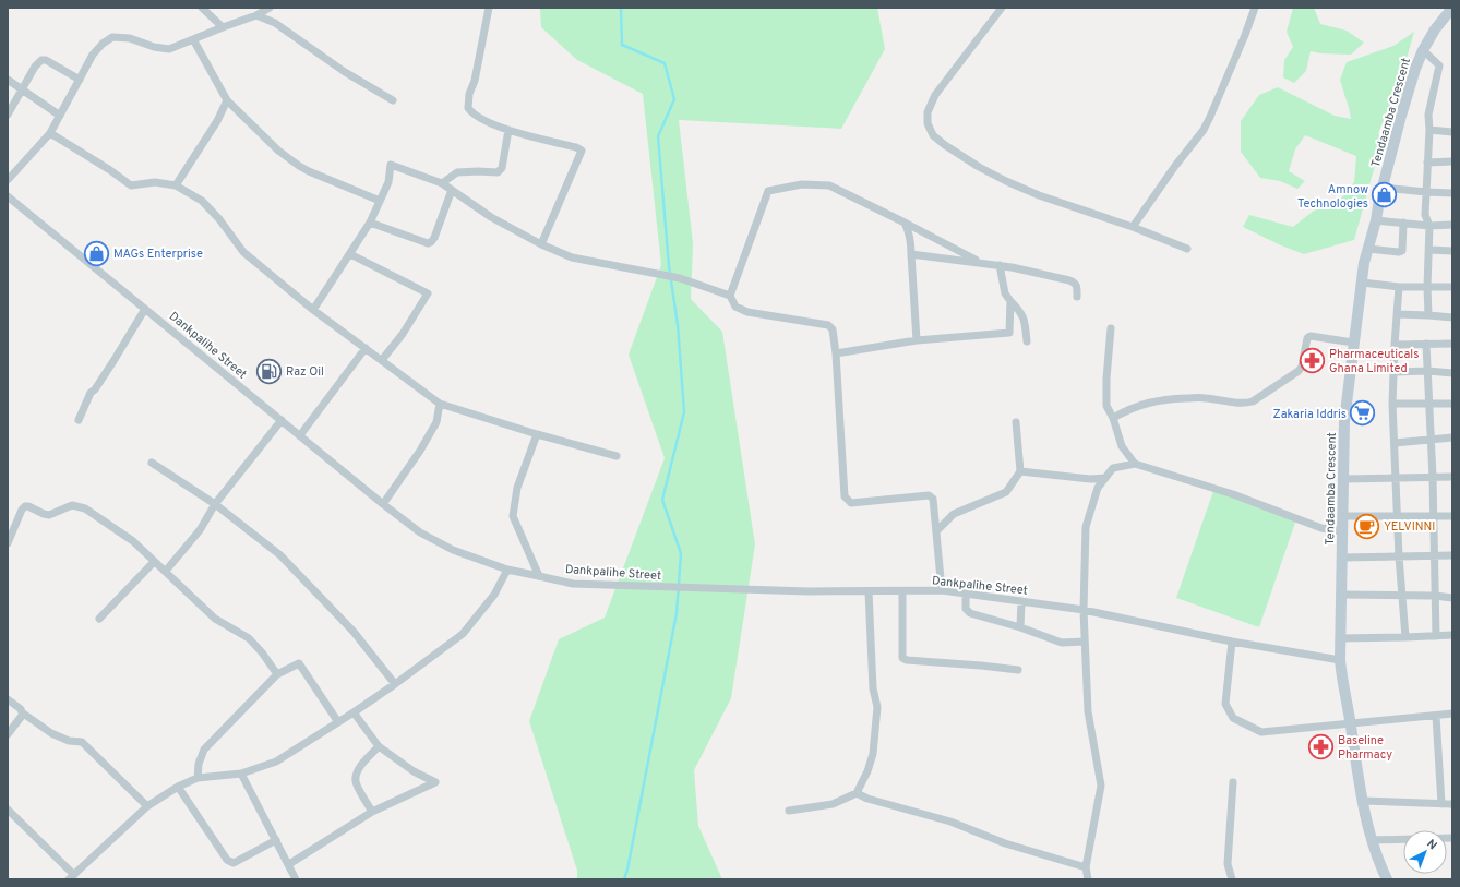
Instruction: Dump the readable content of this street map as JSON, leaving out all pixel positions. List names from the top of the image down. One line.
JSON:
{"streets":{"street":["Tendaamba Crescent","Dankpalihe Street"]},"crossings":[["Tendaamba Crescent","Dankpalihe Street"]],"places":{"shop":["Amnow Technologies","MAGs Enterprise"],"pharmacy":["Pharmaceuticals Ghana Limited","Baseline Pharmacy"],"fuel station":["Raz Oil"],"supermarket":["Zakaria Iddris"],"cafe":["YELVINNI"]},"north":"top right"}
